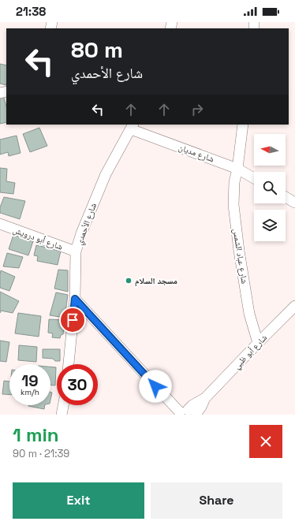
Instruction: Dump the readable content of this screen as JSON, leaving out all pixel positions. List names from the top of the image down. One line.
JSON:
{"streets":{"street":["شارع مديان","شارع الأحمدي","شارع أبو درويش","شارع عباد الشمس","شارع أبو ظبي"]},"crossings":[["شارع مديان","شارع الأحمدي"],["شارع مديان","شارع عباد الشمس"],["شارع الأحمدي","شارع أبو درويش"],["شارع عباد الشمس","شارع أبو ظبي"]],"places":["مسجد السلام"],"north":"left","page":{"status":"21:38","turn":["80 m","شارع الأحمدي"],"speed":"19 km/h","limit":"30","heading":["1 min","90 m · 21:39"],"buttons":["Exit","Share"]}}
